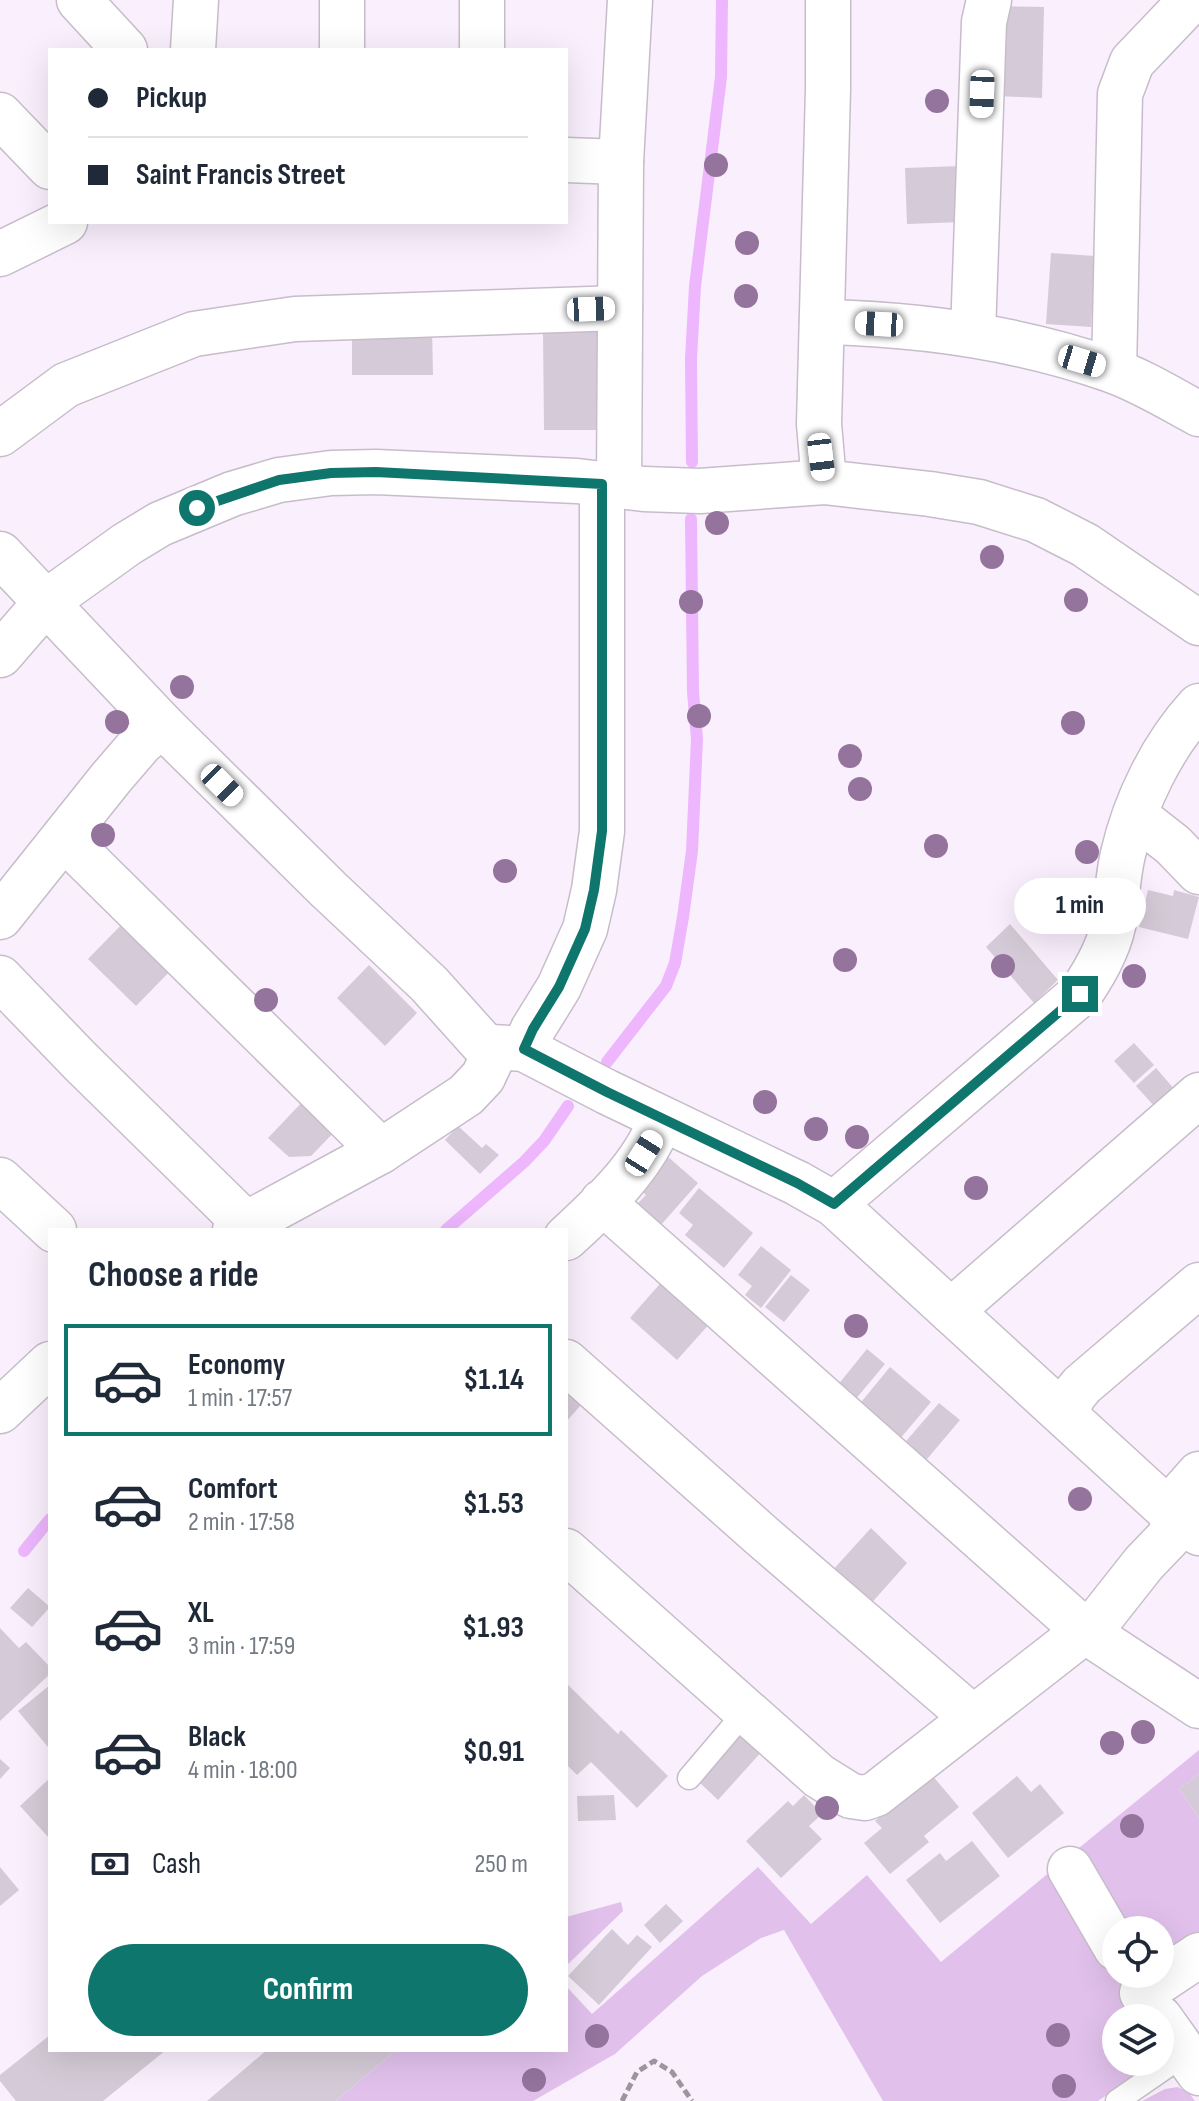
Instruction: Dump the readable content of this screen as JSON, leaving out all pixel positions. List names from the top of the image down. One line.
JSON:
{"page":{"banner":["Pickup","Saint Francis Street"],"bubble":"1 min","heading":"Choose a ride","list":[{"name":"Economy","note":"1 min · 17:57","value":"$1.14"},{"name":"Comfort","note":"2 min · 17:58","value":"$1.53"},{"name":"XL","note":"3 min · 17:59","value":"$1.93"},{"name":"Black","note":"4 min · 18:00","value":"$0.91"}],"pay":["Cash","250 m"],"buttons":"Confirm"}}
